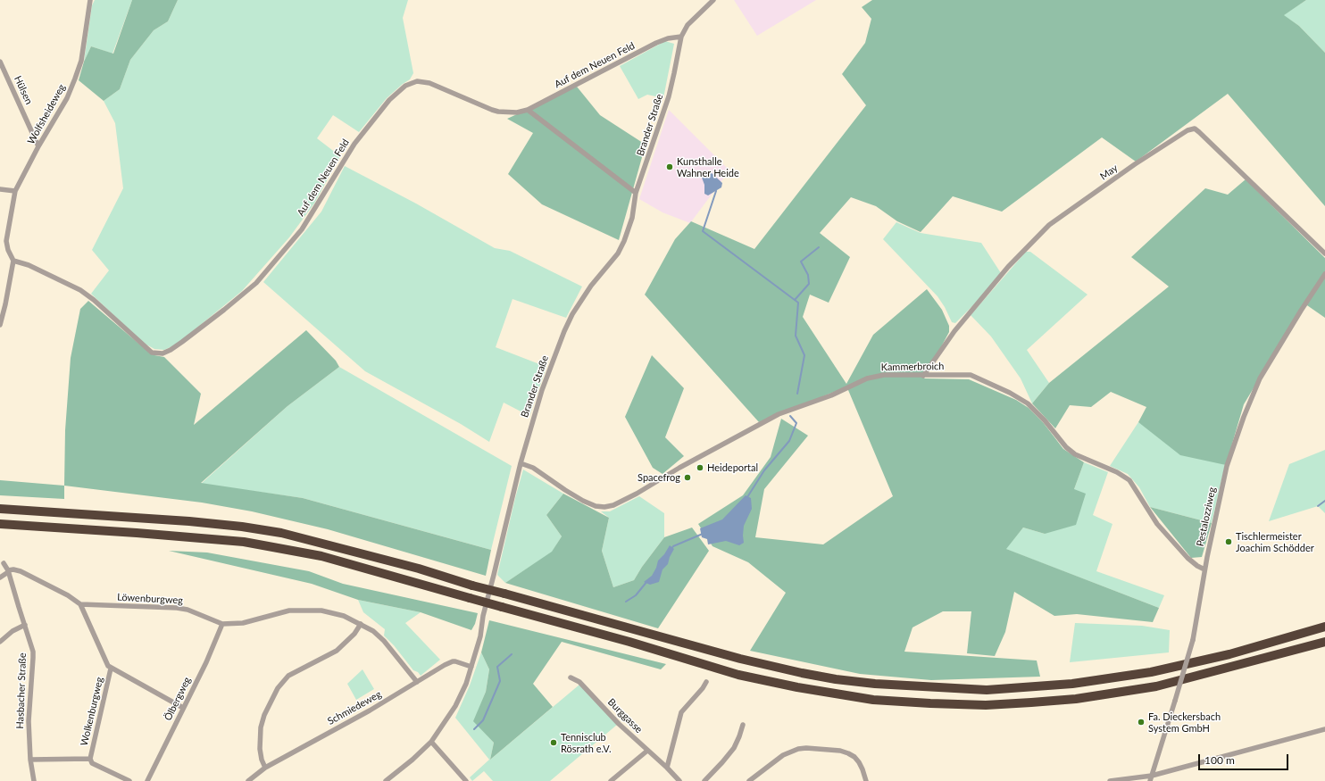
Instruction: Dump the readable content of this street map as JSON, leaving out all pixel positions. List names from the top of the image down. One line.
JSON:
{"streets":{"street":["Auf dem Neuen Feld","Hülsen","Wolfsheideweg","Brander Straße","May","Kammerbroich","Pestalozziweg","Löwenburgweg","Hasbacher Straße","Ölbergweg","Schmiedeweg","Wolkenburgweg","Burggasse"]},"crossings":[["Auf dem Neuen Feld","Wolfsheideweg"],["Auf dem Neuen Feld","Brander Straße"],["Hülsen","Wolfsheideweg"],["Brander Straße","Kammerbroich"],["Brander Straße","Schmiedeweg"],["May","Kammerbroich"],["Kammerbroich","Pestalozziweg"],["Löwenburgweg","Ölbergweg"],["Löwenburgweg","Schmiedeweg"]],"places":["Kunsthalle Wahner Heide","Heideportal","Spacefrog","Tischlermeister Joachim Schödder","Fa. Dieckersbach System GmbH","Tennisclub Rösrath e.V."],"scale_bar":"100 m"}
